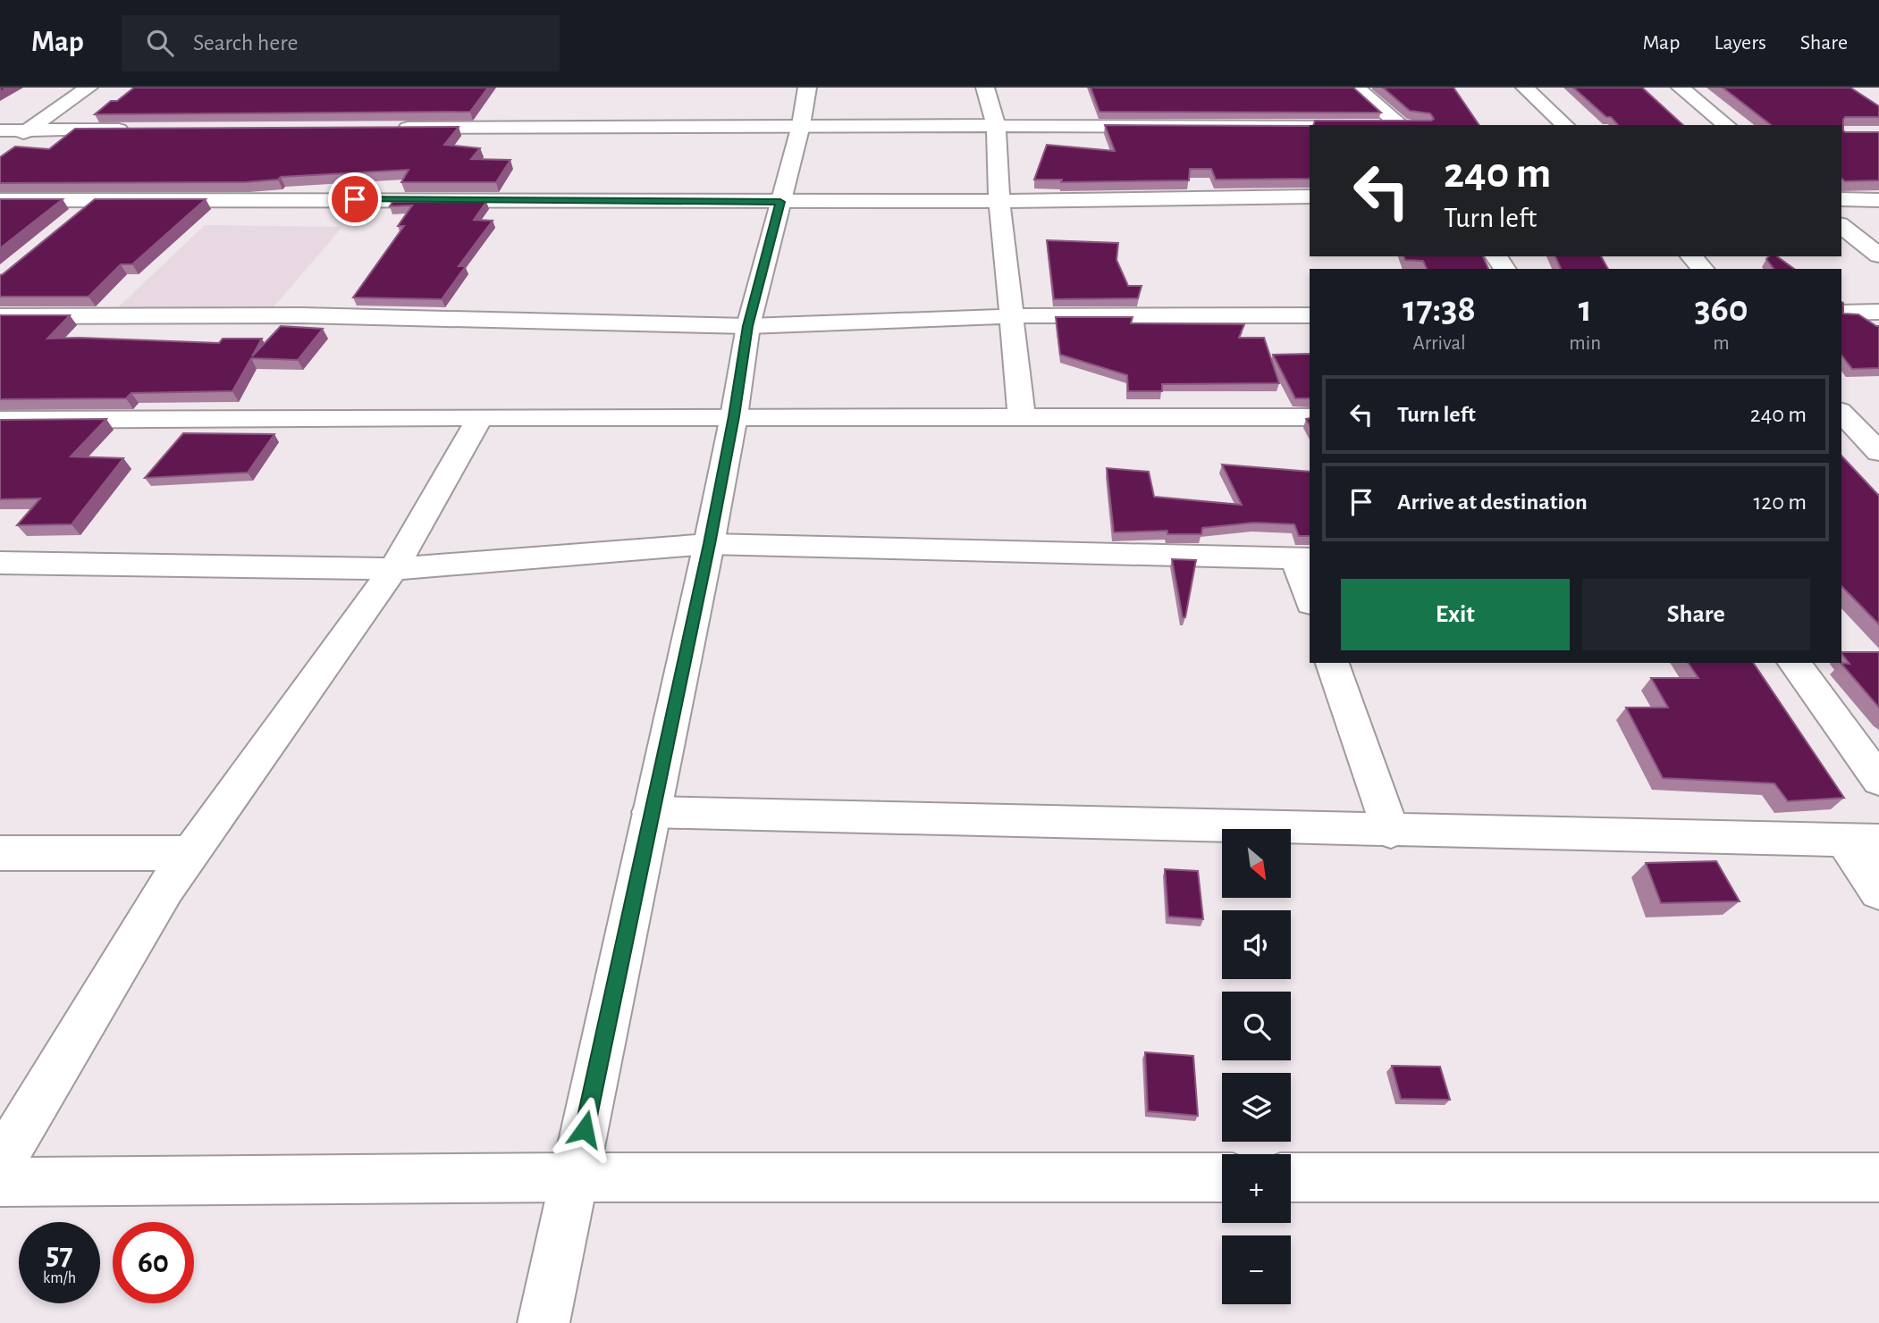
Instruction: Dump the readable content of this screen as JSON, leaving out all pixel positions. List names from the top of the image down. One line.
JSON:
{"north":"bottom right","page":{"header":"Map","search":"Search here","nav":["Map","Layers","Share"],"turn":["240 m","Turn left"],"eta":["17:38","Arrival","1","min","360","m"],"list":[{"name":"Turn left","value":"240 m"},{"name":"Arrive at destination","value":"120 m"}],"buttons":["Exit","Share"],"map_buttons":["+","−"],"speed":"57 km/h","limit":"60"}}
